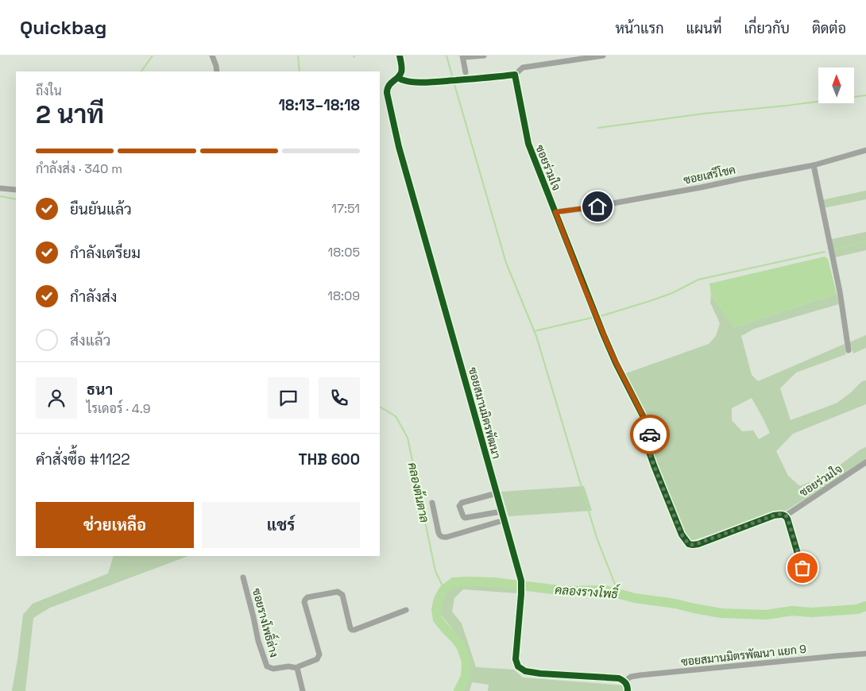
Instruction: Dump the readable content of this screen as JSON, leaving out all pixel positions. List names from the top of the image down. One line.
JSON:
{"streets":{"street":["ซอยร่วมใจ","ซอยเสรีโชค","ซอยสมานมิตรพัฒนา","ซอยรางโพธิ์ล่าง","ซอยสมานมิตรพัฒนา แยก 9"]},"crossings":[["ซอยร่วมใจ","ซอยเสรีโชค"],["ซอยสมานมิตรพัฒนา","ซอยสมานมิตรพัฒนา แยก 9"]],"water":["คลองต้นตาล","คลองรางโพธิ์"],"north":"top","page":{"header":"Quickbag","nav":["หน้าแรก","แผนที่","เกี่ยวกับ","ติดต่อ"],"heading":["2 นาที","ถึงใน","18:13–18:18"],"panel":["ธนา","ไรเดอร์ · 4.9","คำสั่งซื้อ #1122","THB 600"],"bar":"กำลังส่ง · 340 m","list":[["ยืนยันแล้ว","17:51"],["กำลังเตรียม","18:05"],["กำลังส่ง","18:09"],"ส่งแล้ว"],"buttons":["ช่วยเหลือ","แชร์"]}}
